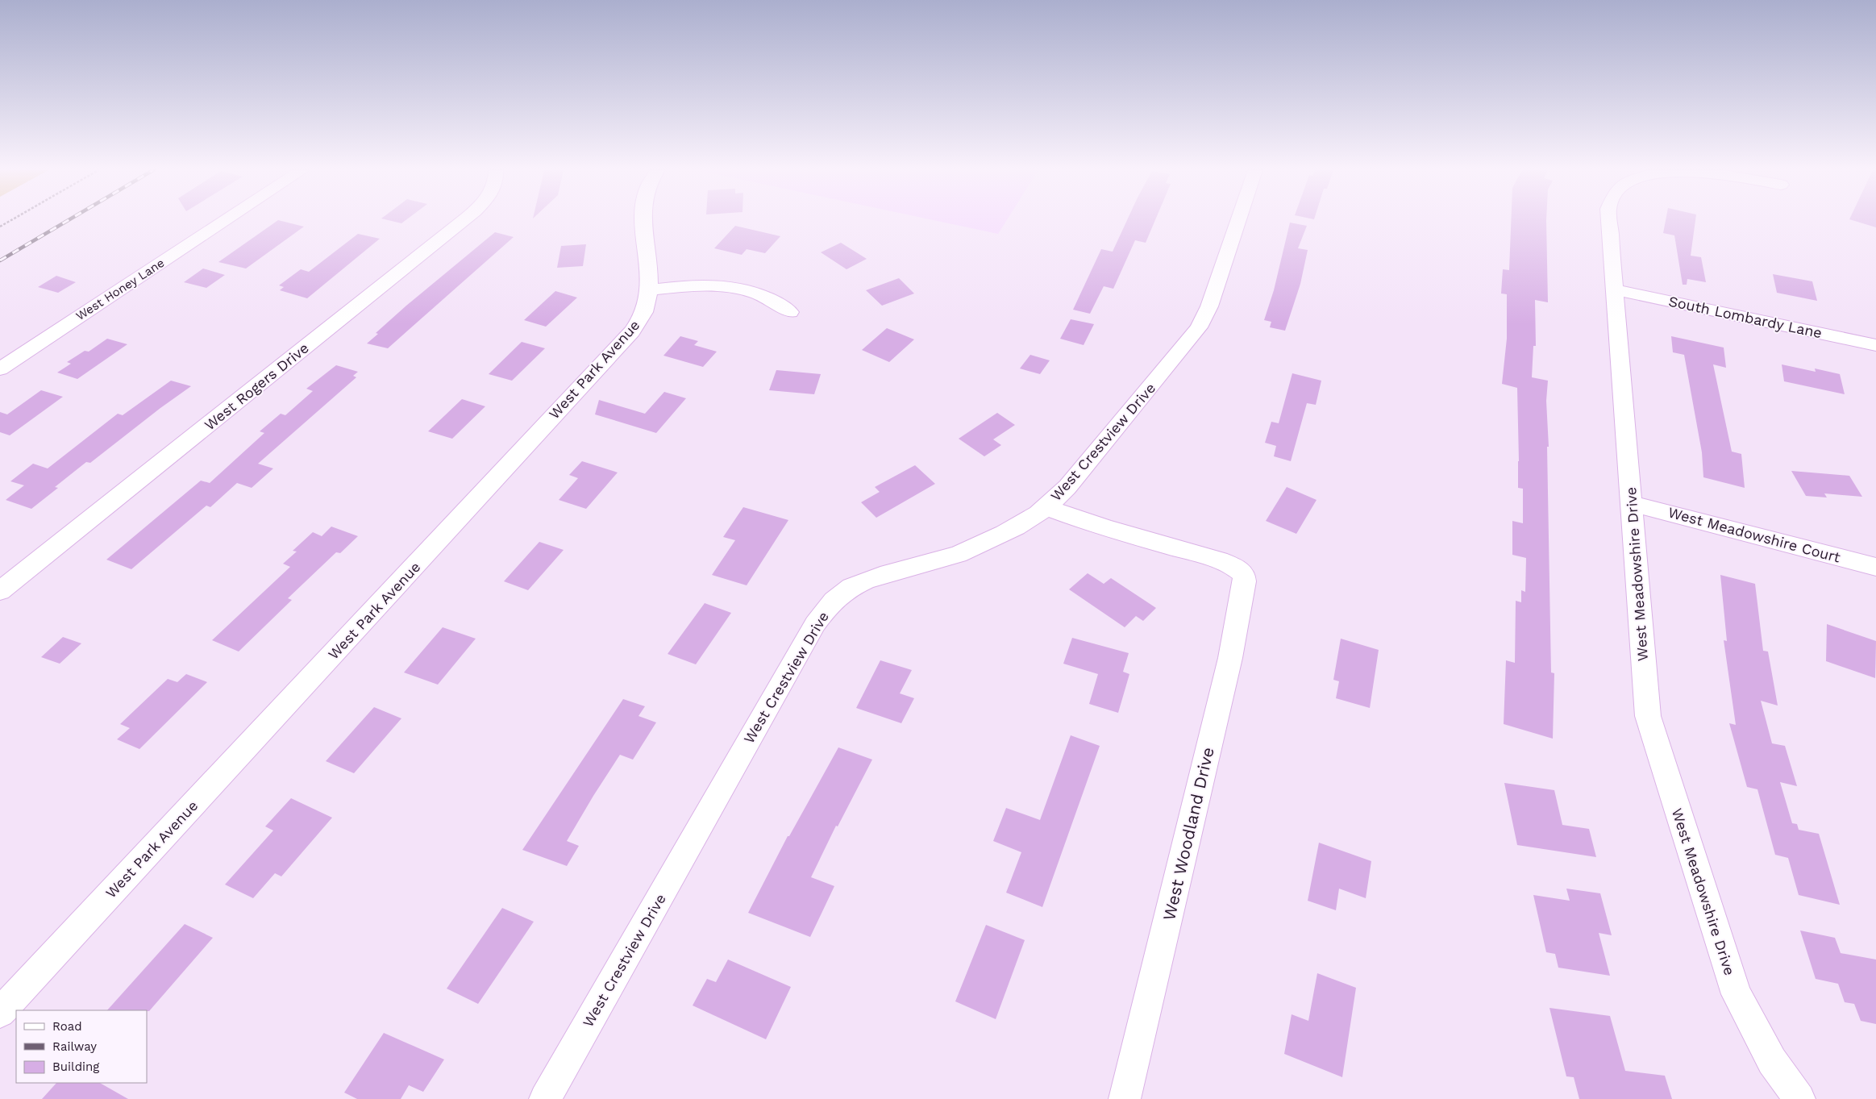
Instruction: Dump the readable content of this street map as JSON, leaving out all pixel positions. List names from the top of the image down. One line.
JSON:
{"streets":{"street":["West Honey Lane","South Lombardy Lane","West Park Avenue","West Rogers Drive","West Crestview Drive","West Meadowshire Court","West Meadowshire Drive","West Woodland Drive"]},"crossings":[["South Lombardy Lane","West Meadowshire Drive"],["West Crestview Drive","West Woodland Drive"],["West Meadowshire Court","West Meadowshire Drive"]],"legend":["Road","Railway","Building"]}
